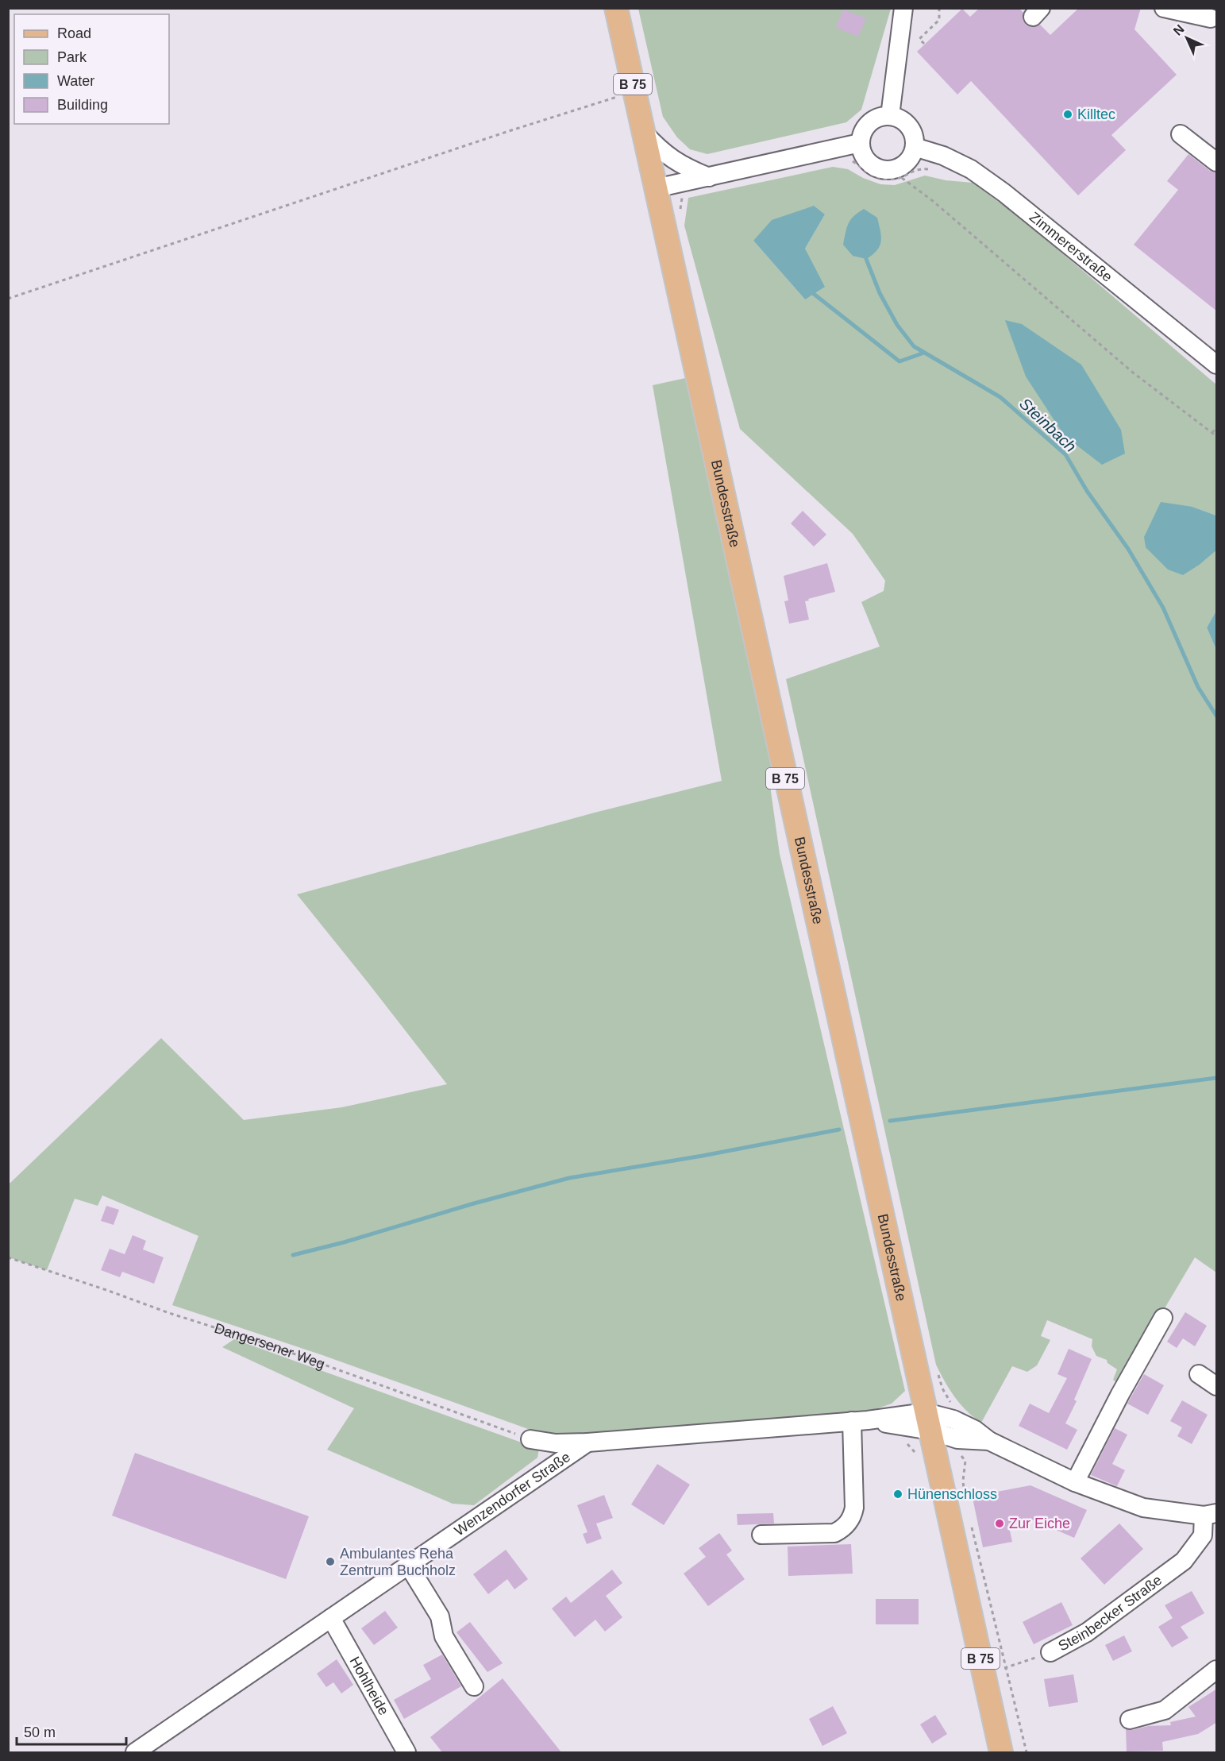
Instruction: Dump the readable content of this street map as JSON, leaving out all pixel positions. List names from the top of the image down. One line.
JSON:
{"streets":{"main road":["B 75","Bundesstraße"],"street":["Zimmererstraße","Wenzendorfer Straße","Steinbecker Straße","Hohlheide"],"path":["Dangersener Weg"]},"crossings":[["Bundesstraße","Wenzendorfer Straße"],["Bundesstraße","Steinbecker Straße"],["Wenzendorfer Straße","Steinbecker Straße"],["Wenzendorfer Straße","Hohlheide"]],"water":["Steinbach"],"places":["Killtec","Hünenschloss","Zur Eiche","Ambulantes Reha Zentrum Buchholz"],"legend":["Road","Park","Water","Building"],"scale_bar":"50 m","north":"top left"}
